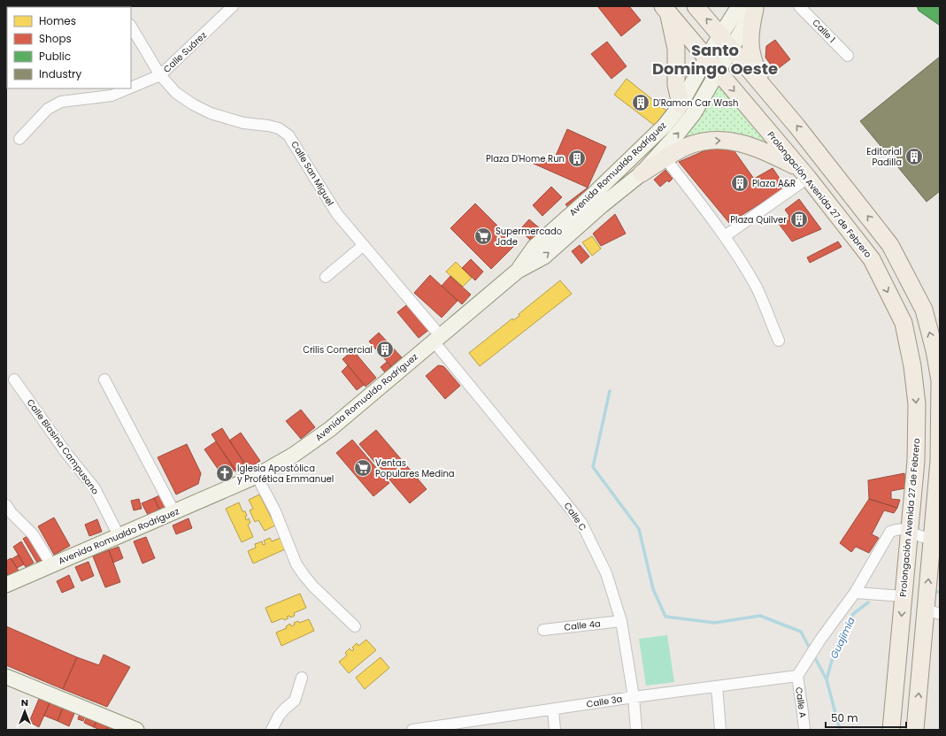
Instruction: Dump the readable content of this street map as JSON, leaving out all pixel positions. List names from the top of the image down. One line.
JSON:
{"streets":{"main road":["Avenida Romualdo Rodríguez","Prolongación Avenida 27 de Febrero"],"street":["Calle 1","Calle Suárez","Calle San Miguel","Calle Blasina Campusano","Calle C","Calle 4a","Calle 3a","Calle A"]},"crossings":[["Calle Suárez","Calle San Miguel"],["Avenida Romualdo Rodríguez","Calle San Miguel"],["Avenida Romualdo Rodríguez","Prolongación Avenida 27 de Febrero"],["Avenida Romualdo Rodríguez","Calle Blasina Campusano"],["Avenida Romualdo Rodríguez","Calle C"],["Calle San Miguel","Calle C"],["Calle C","Calle 4a"],["Calle C","Calle 3a"],["Calle 3a","Calle A"]],"districts":["Santo Domingo Oeste"],"water":["Guajimia"],"places":{"building":["D'Ramon Car Wash","Editorial Padilla","Plaza D'Home Run","Plaza A&R","Plaza Quilver","Crilis Comercial"],"supermarket":["Supermercado Jade","Ventas Populares Medina"],"church":["Iglesia Apostólica y Profética Emmanuel"]},"legend":["Homes","Shops","Public","Industry"],"scale_bar":"50 m","north":"top"}
